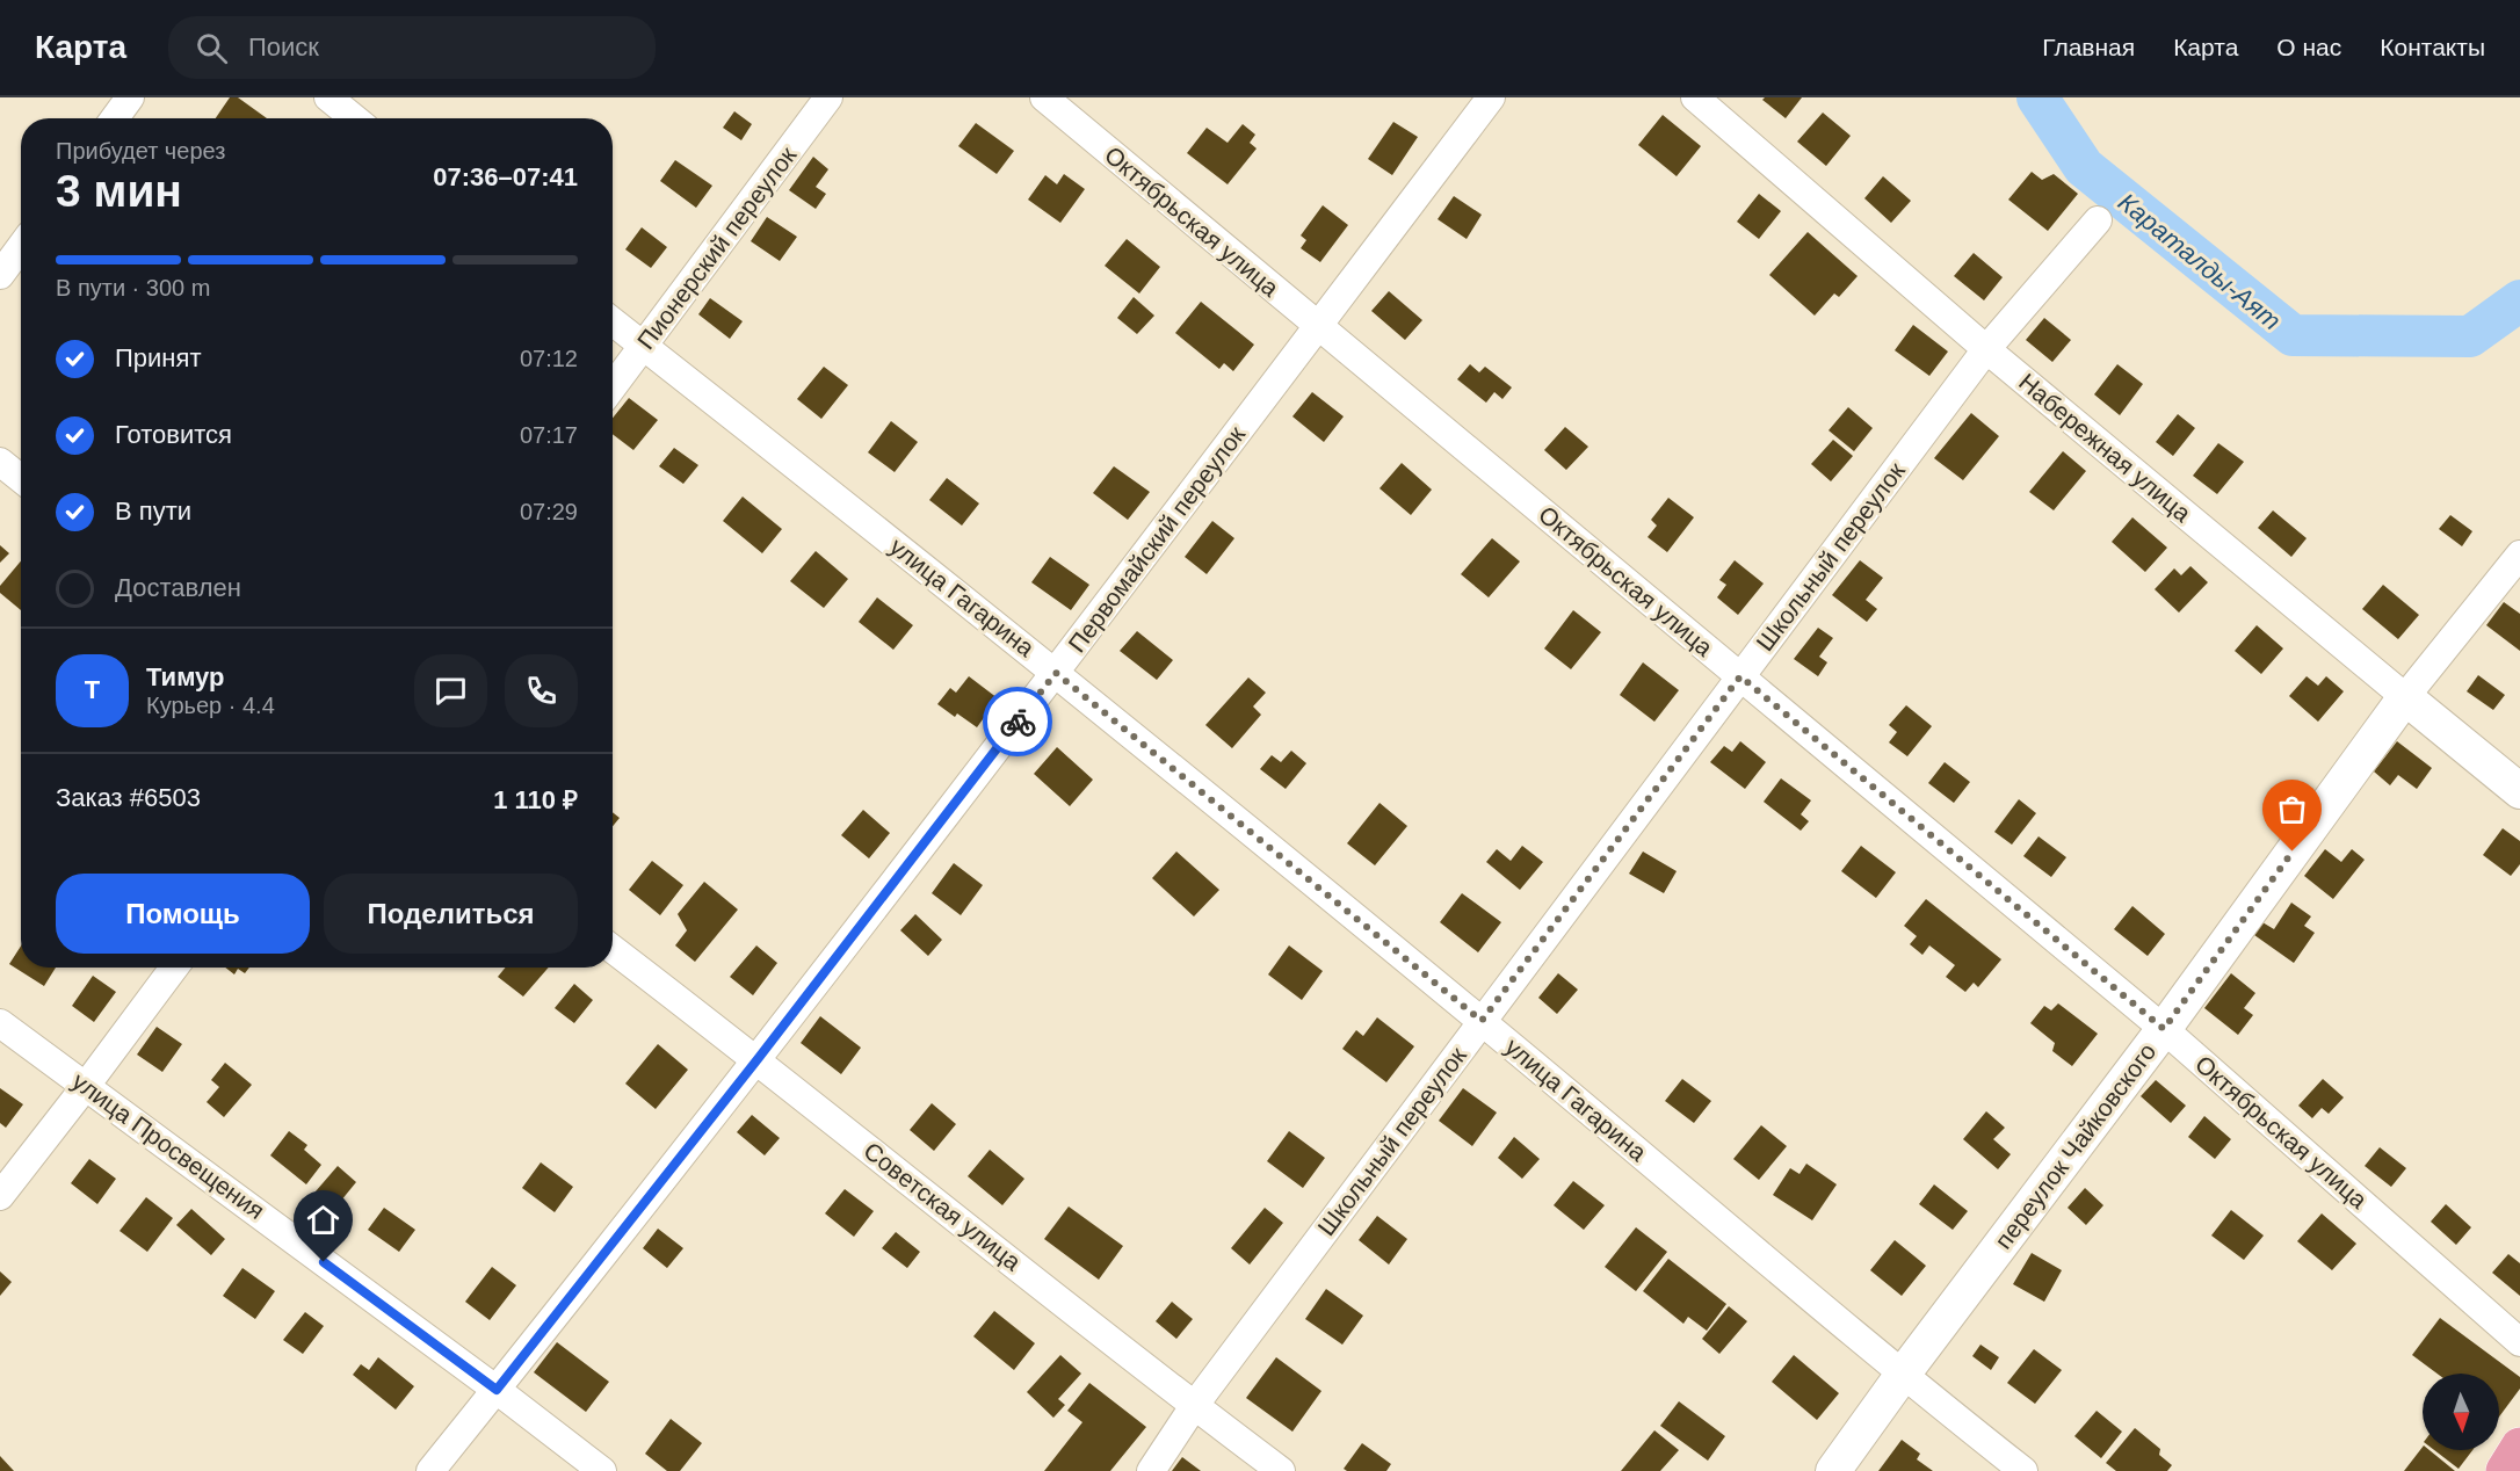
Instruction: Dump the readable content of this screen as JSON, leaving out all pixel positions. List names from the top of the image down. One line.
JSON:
{"streets":{"street":["Октябрьская улица","Пионерский переулок","Набережная улица","Первомайский переулок","Школьный переулок","улица Гагарина","улица Просвещения","переулок Чайковского","Советская улица"]},"crossings":[["Октябрьская улица","Первомайский переулок"],["Октябрьская улица","Школьный переулок"],["Октябрьская улица","переулок Чайковского"],["Пионерский переулок","улица Гагарина"],["Набережная улица","Школьный переулок"],["Набережная улица","переулок Чайковского"],["Первомайский переулок","улица Гагарина"],["Первомайский переулок","улица Просвещения"],["Первомайский переулок","Советская улица"],["Школьный переулок","улица Гагарина"],["Школьный переулок","Советская улица"],["улица Гагарина","переулок Чайковского"]],"water":["Караталды-Аят"],"north":"bottom","page":{"header":"Карта","search":"Поиск","nav":["Главная","Карта","О нас","Контакты"],"heading":["3 мин","Прибудет через","07:36–07:41"],"panel":["Тимур","Курьер · 4.4","Заказ #6503","1 110 ₽"],"bar":"В пути · 300 m","list":[["Принят","07:12"],["Готовится","07:17"],["В пути","07:29"],"Доставлен"],"round":"Т","buttons":["Помощь","Поделиться"]}}
